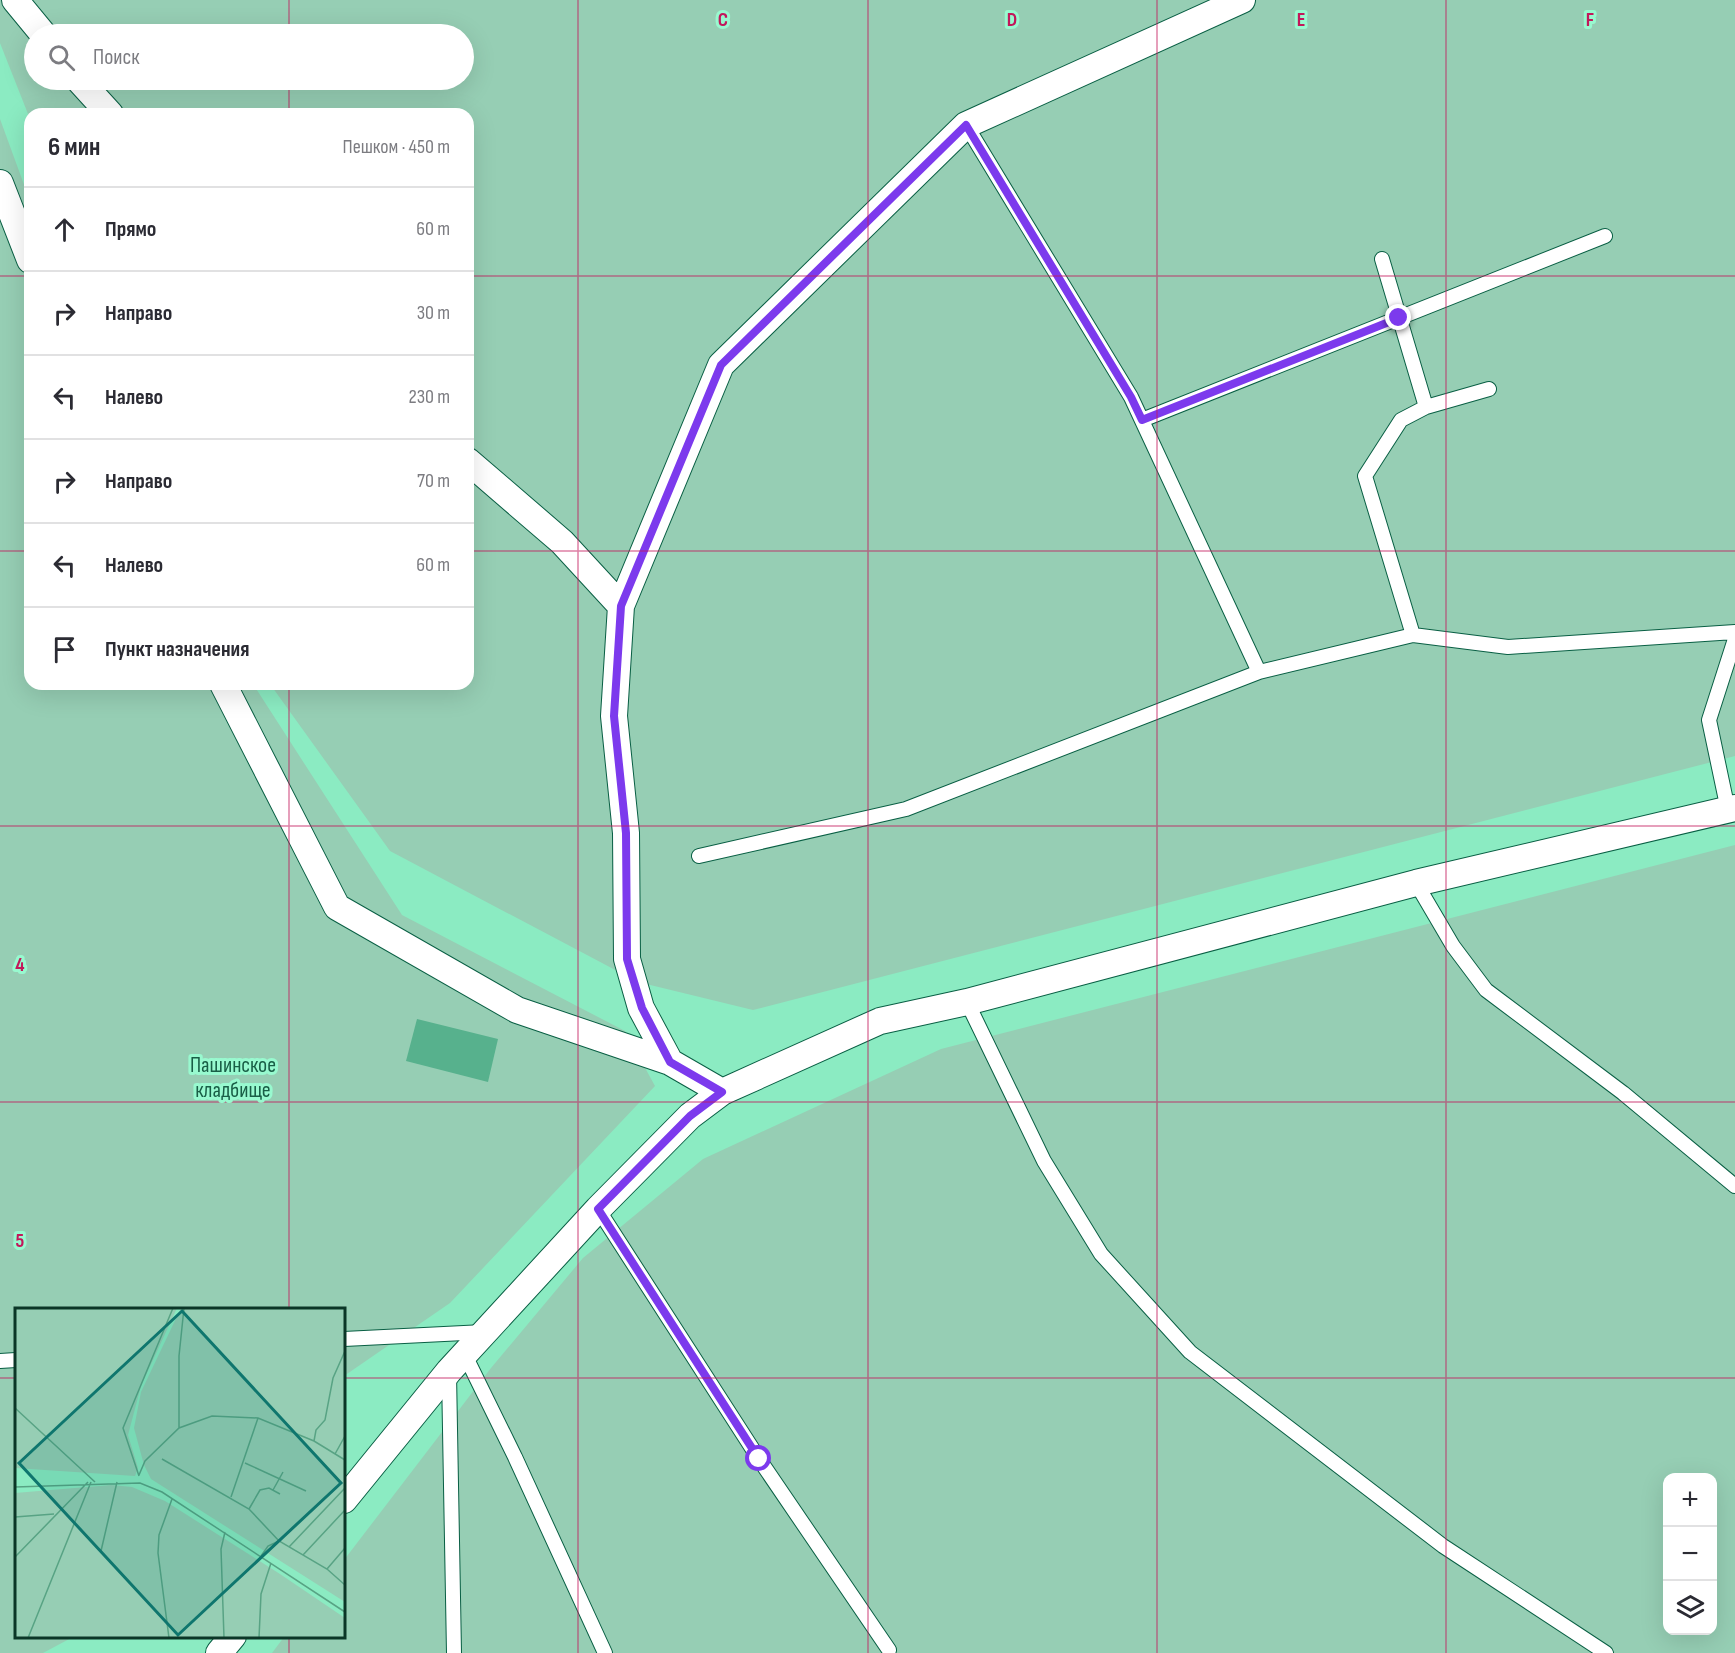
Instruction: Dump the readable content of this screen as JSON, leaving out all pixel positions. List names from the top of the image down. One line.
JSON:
{"parks":["Пашинское кладбище"],"page":{"search":"Поиск","heading":["6 мин","Пешком · 450 m"],"list":[["Прямо","60 m"],["Направо","30 m"],["Налево","230 m"],["Направо","70 m"],["Налево","60 m"],"Пункт назначения"],"map_buttons":["+","−"]},"grid":{"columns":["C","D","E","F"],"rows":["4","5"]}}
